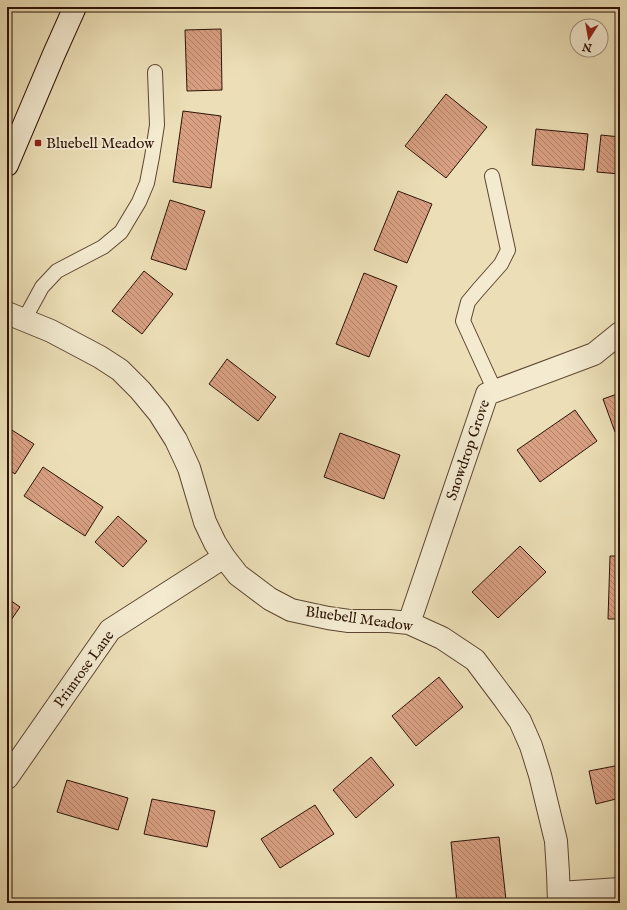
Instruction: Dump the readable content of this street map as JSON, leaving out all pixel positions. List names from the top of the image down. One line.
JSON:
{"streets":{"street":["Snowdrop Grove","Bluebell Meadow","Primrose Lane"]},"crossings":[["Snowdrop Grove","Bluebell Meadow"],["Bluebell Meadow","Primrose Lane"]],"places":{"transit":["Bluebell Meadow"]},"north":"bottom"}
